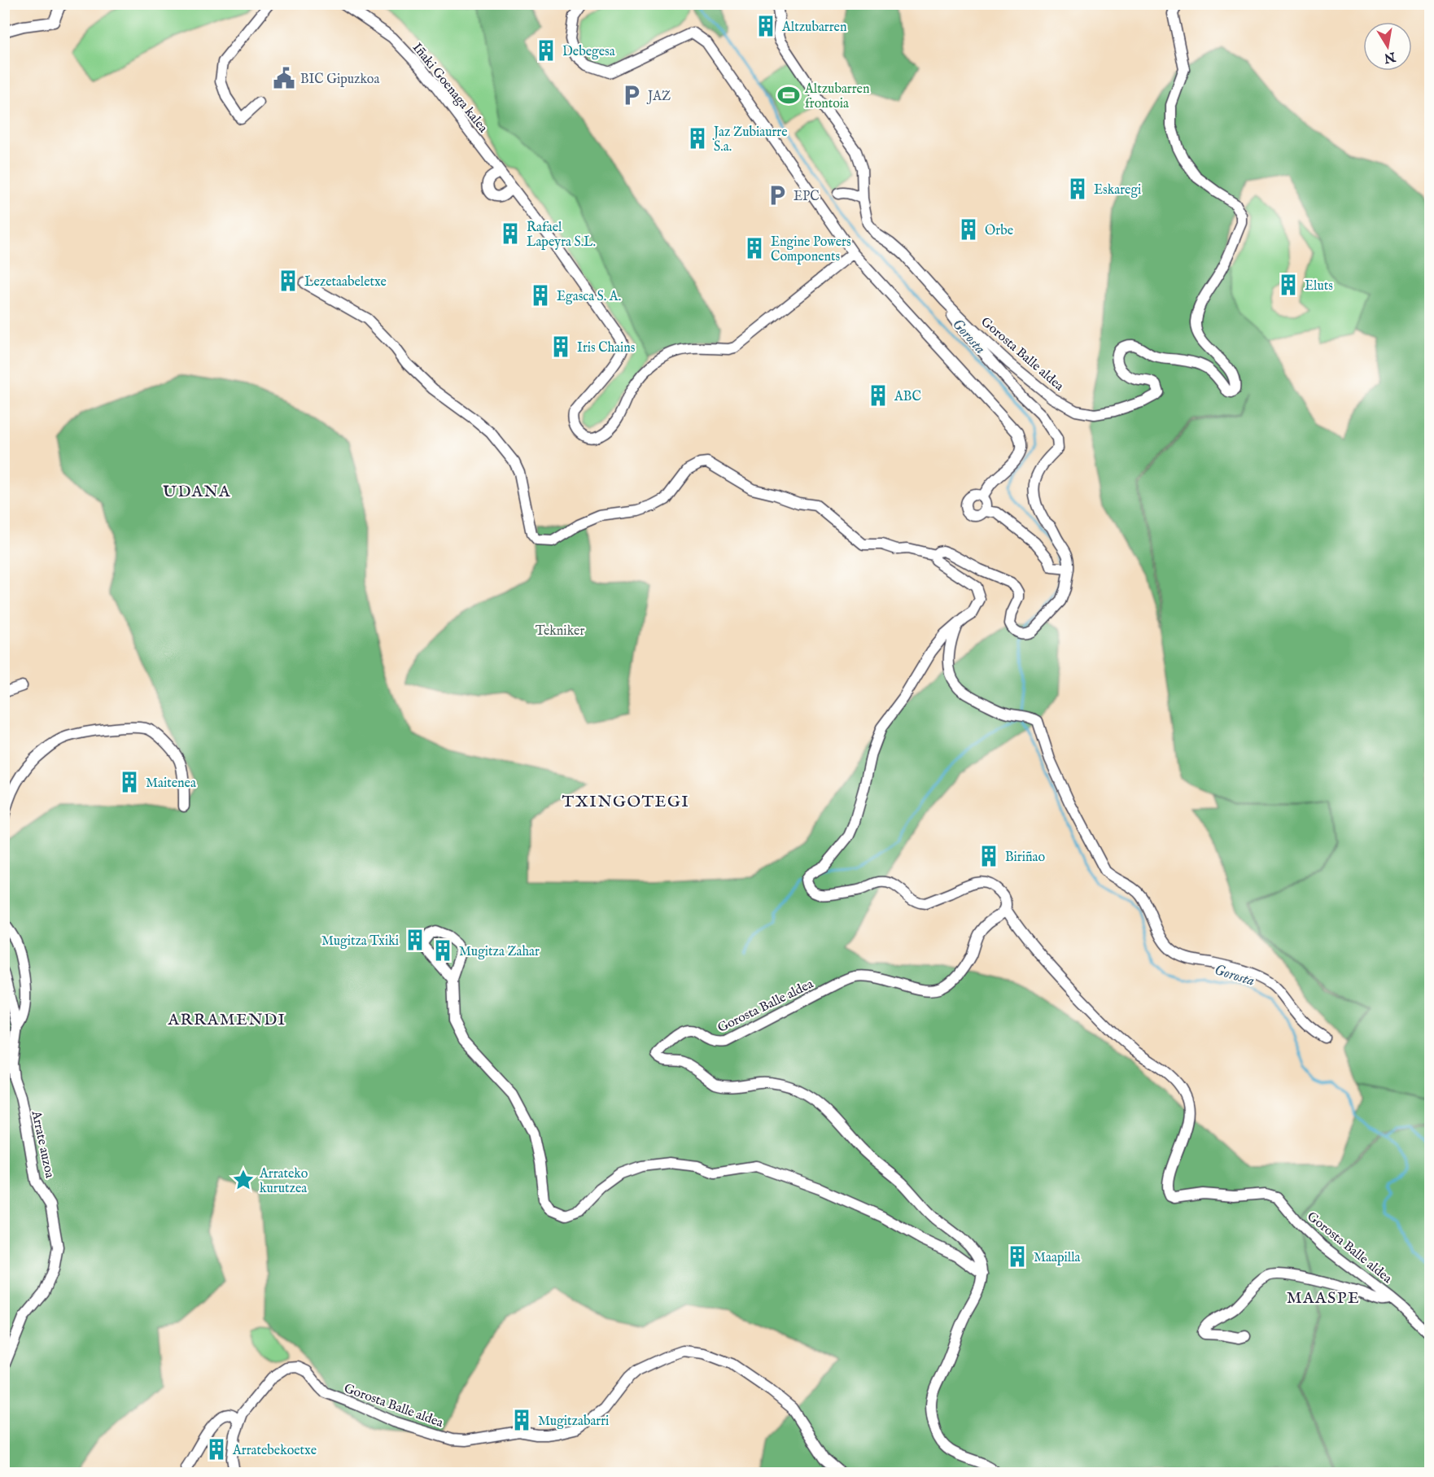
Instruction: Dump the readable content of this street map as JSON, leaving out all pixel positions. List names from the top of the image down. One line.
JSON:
{"streets":{"street":["Iñaki Goenaga kalea","Gorosta Balle aldea","Arrate auzoa"]},"districts":["UDANA","TXINGOTEGI","ARRAMENDI","MAASPE"],"water":["Gorosta"],"parks":["Tekniker"],"places":{"building":["Altzubarren","Debegesa","Jaz Zubiaurre S.a.","Eskaregi","Orbe","Rafael Lapeyra S.L.","Engine Powers Components","Lezetaabeletxe","Eluts","Egasca S. A.","Iris Chains","ABC","Maitenea","Biriñao","Mugitza Txiki","Mugitza Zahar","Maapilla","Mugitzabarri","Arratebekoetxe"],"public building":["BIC Gipuzkoa"],"parking":["JAZ","EPC"],"sports":["Altzubarren frontoia"],"place":["Arrateko kurutzea"]},"north":"bottom"}
